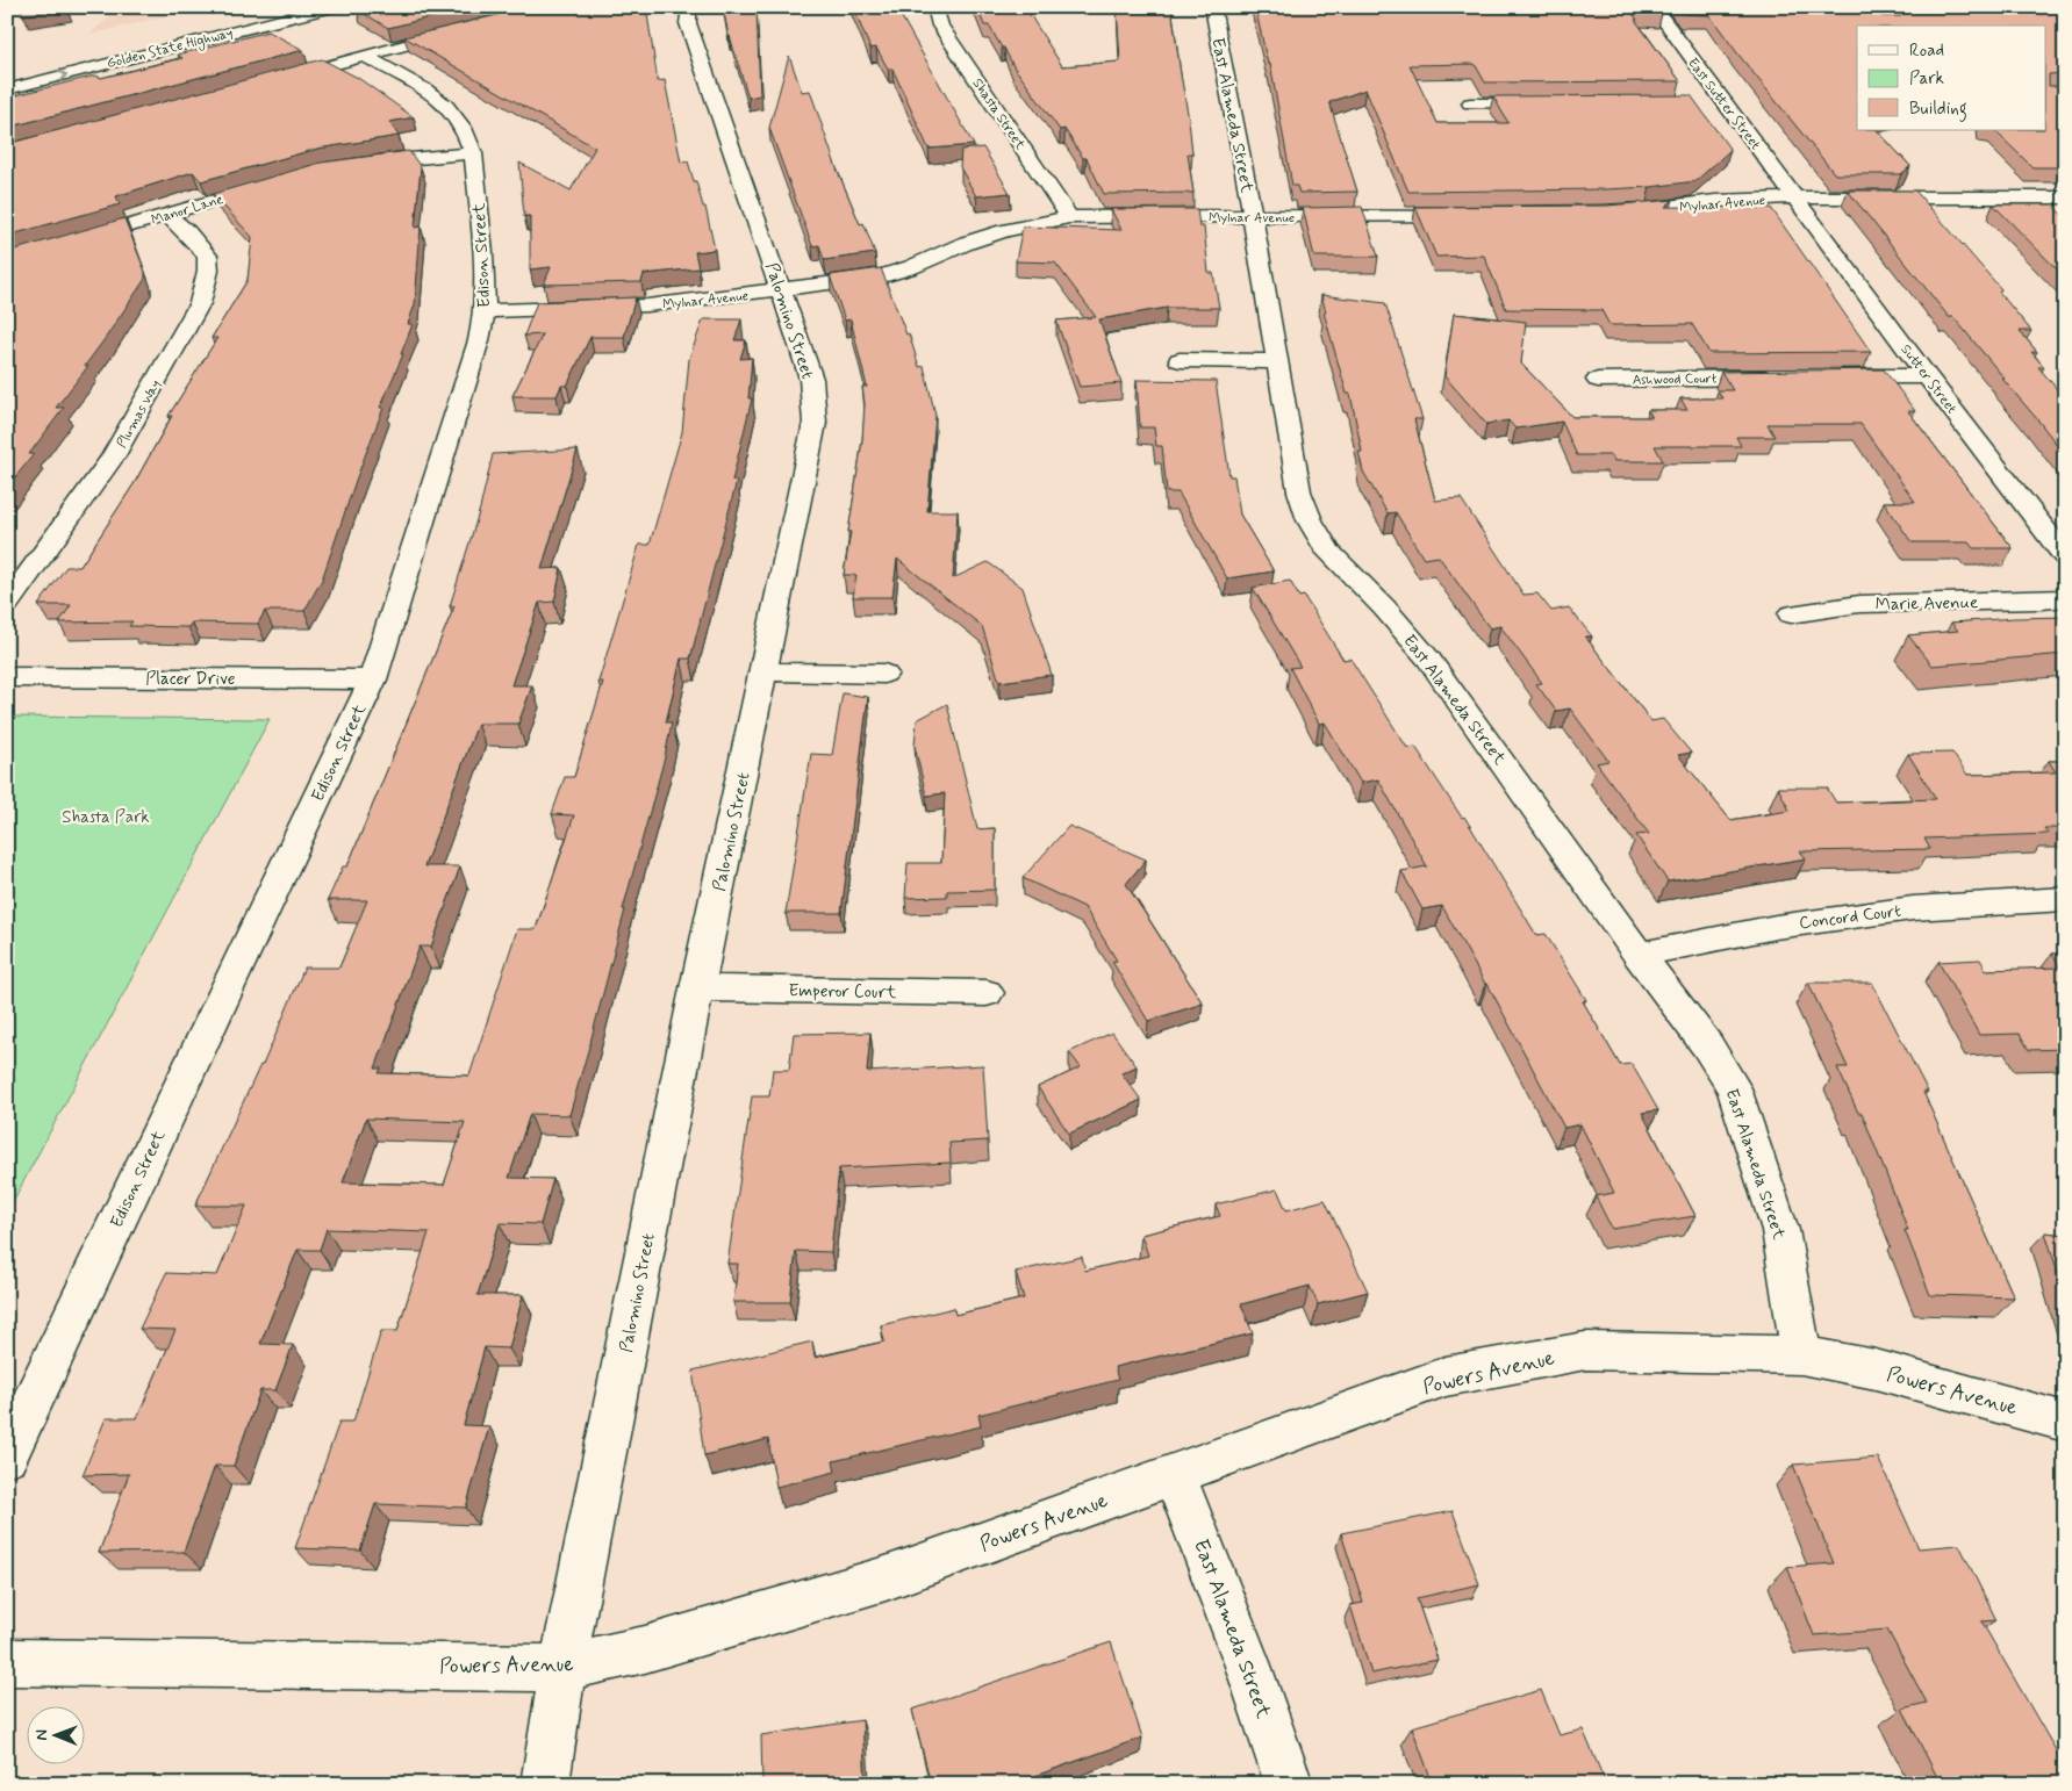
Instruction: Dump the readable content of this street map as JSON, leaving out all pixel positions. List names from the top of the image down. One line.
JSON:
{"streets":{"main road":["Golden State Highway","East Sutter Street","Shasta Street","East Alameda Street","Mylnar Avenue","Manor Lane","Edison Street","Palomino Street","Ashwood Court","Sutter Street","Plumas Way","Marie Avenue","Placer Drive","Concord Court","Emperor Court","Powers Avenue"]},"crossings":[["East Sutter Street","Mylnar Avenue"],["East Sutter Street","Sutter Street"],["Shasta Street","Mylnar Avenue"],["East Alameda Street","Mylnar Avenue"],["East Alameda Street","Concord Court"],["East Alameda Street","Powers Avenue"],["Mylnar Avenue","Edison Street"],["Mylnar Avenue","Palomino Street"],["Mylnar Avenue","Sutter Street"],["Manor Lane","Plumas Way"],["Edison Street","Placer Drive"],["Palomino Street","Emperor Court"],["Palomino Street","Powers Avenue"]],"one_way":["Golden State Highway"],"parks":["Shasta Park"],"legend":["Road","Park","Building"],"north":"left"}
